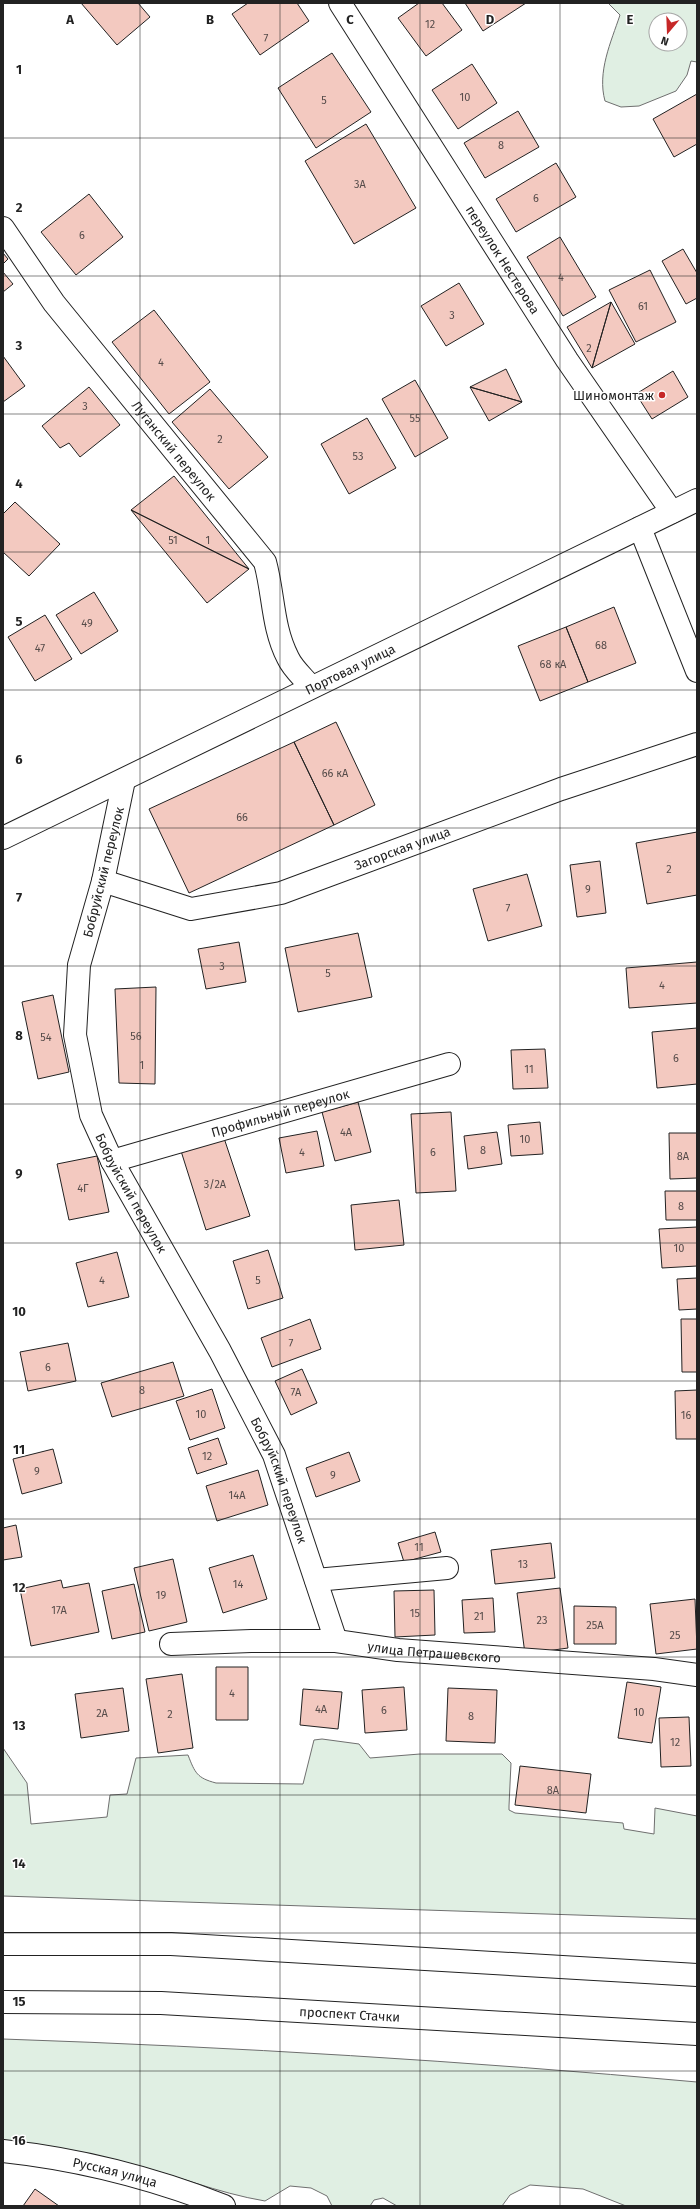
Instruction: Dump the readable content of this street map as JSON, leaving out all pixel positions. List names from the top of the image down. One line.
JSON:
{"streets":{"street":["переулок Нестерова","Луганский переулок","Портовая улица","Загорская улица","Бобруйский переулок","Профильный переулок","улица Петрашевского","проспект Стачки","Русская улица"]},"crossings":[["переулок Нестерова","Портовая улица"],["Луганский переулок","Портовая улица"],["Портовая улица","Бобруйский переулок"],["Загорская улица","Бобруйский переулок"],["Бобруйский переулок","Профильный переулок"],["Бобруйский переулок","улица Петрашевского"]],"places":["Шиномонтаж"],"house_numbers":["12","7","10","5","8","3А","6","6","4","61","3","2","4","3","55","2","53","51","1","49","68","47","68 кА","66 кА","66","2","9","7","3","5","4","56","54","6","1","11","4А","10","8","4","6","8А","3/2А","4Г","8","10","4","5","7","6","8","7А","10","16","12","9","9","14А","11","13","14","19","17А","15","21","23","25А","25","4","4А","6","10","2А","2","8","12","8А"],"north":"bottom","grid":{"columns":["A","B","C","D","E"],"rows":["1","2","3","4","5","6","7","8","9","10","11","12","13","14","15","16"]}}
